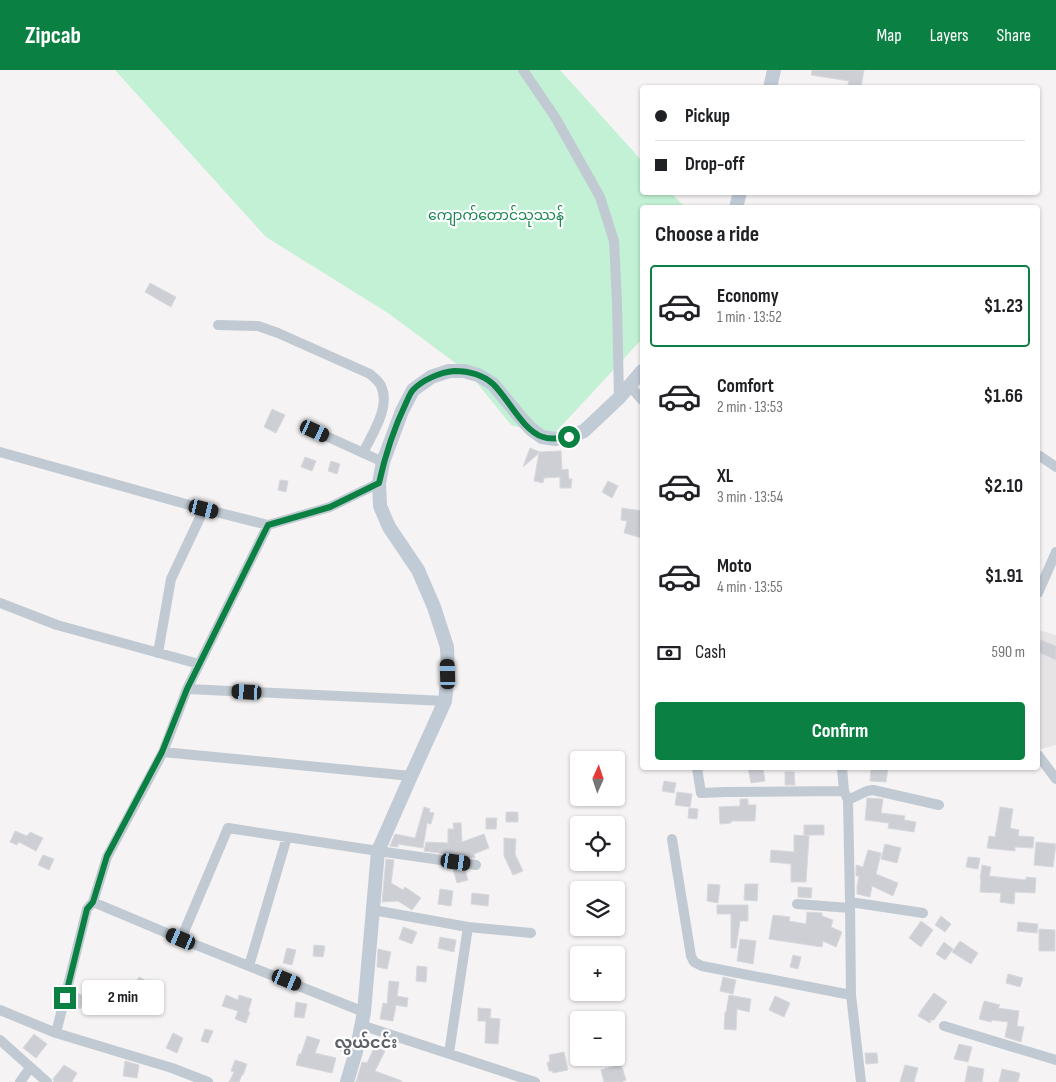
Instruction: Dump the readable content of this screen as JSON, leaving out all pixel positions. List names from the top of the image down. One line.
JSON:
{"districts":["လွယ်ငင်း"],"parks":["ကျောက်တောင်သုဿန်"],"north":"top","page":{"header":"Zipcab","nav":["Map","Layers","Share"],"banner":["Pickup","Drop-off"],"heading":"Choose a ride","list":[{"name":"Economy","note":"1 min · 13:52","value":"$1.23"},{"name":"Comfort","note":"2 min · 13:53","value":"$1.66"},{"name":"XL","note":"3 min · 13:54","value":"$2.10"},{"name":"Moto","note":"4 min · 13:55","value":"$1.91"}],"pay":["Cash","590 m"],"buttons":"Confirm","map_buttons":["+","−"],"bubble":"2 min"}}
